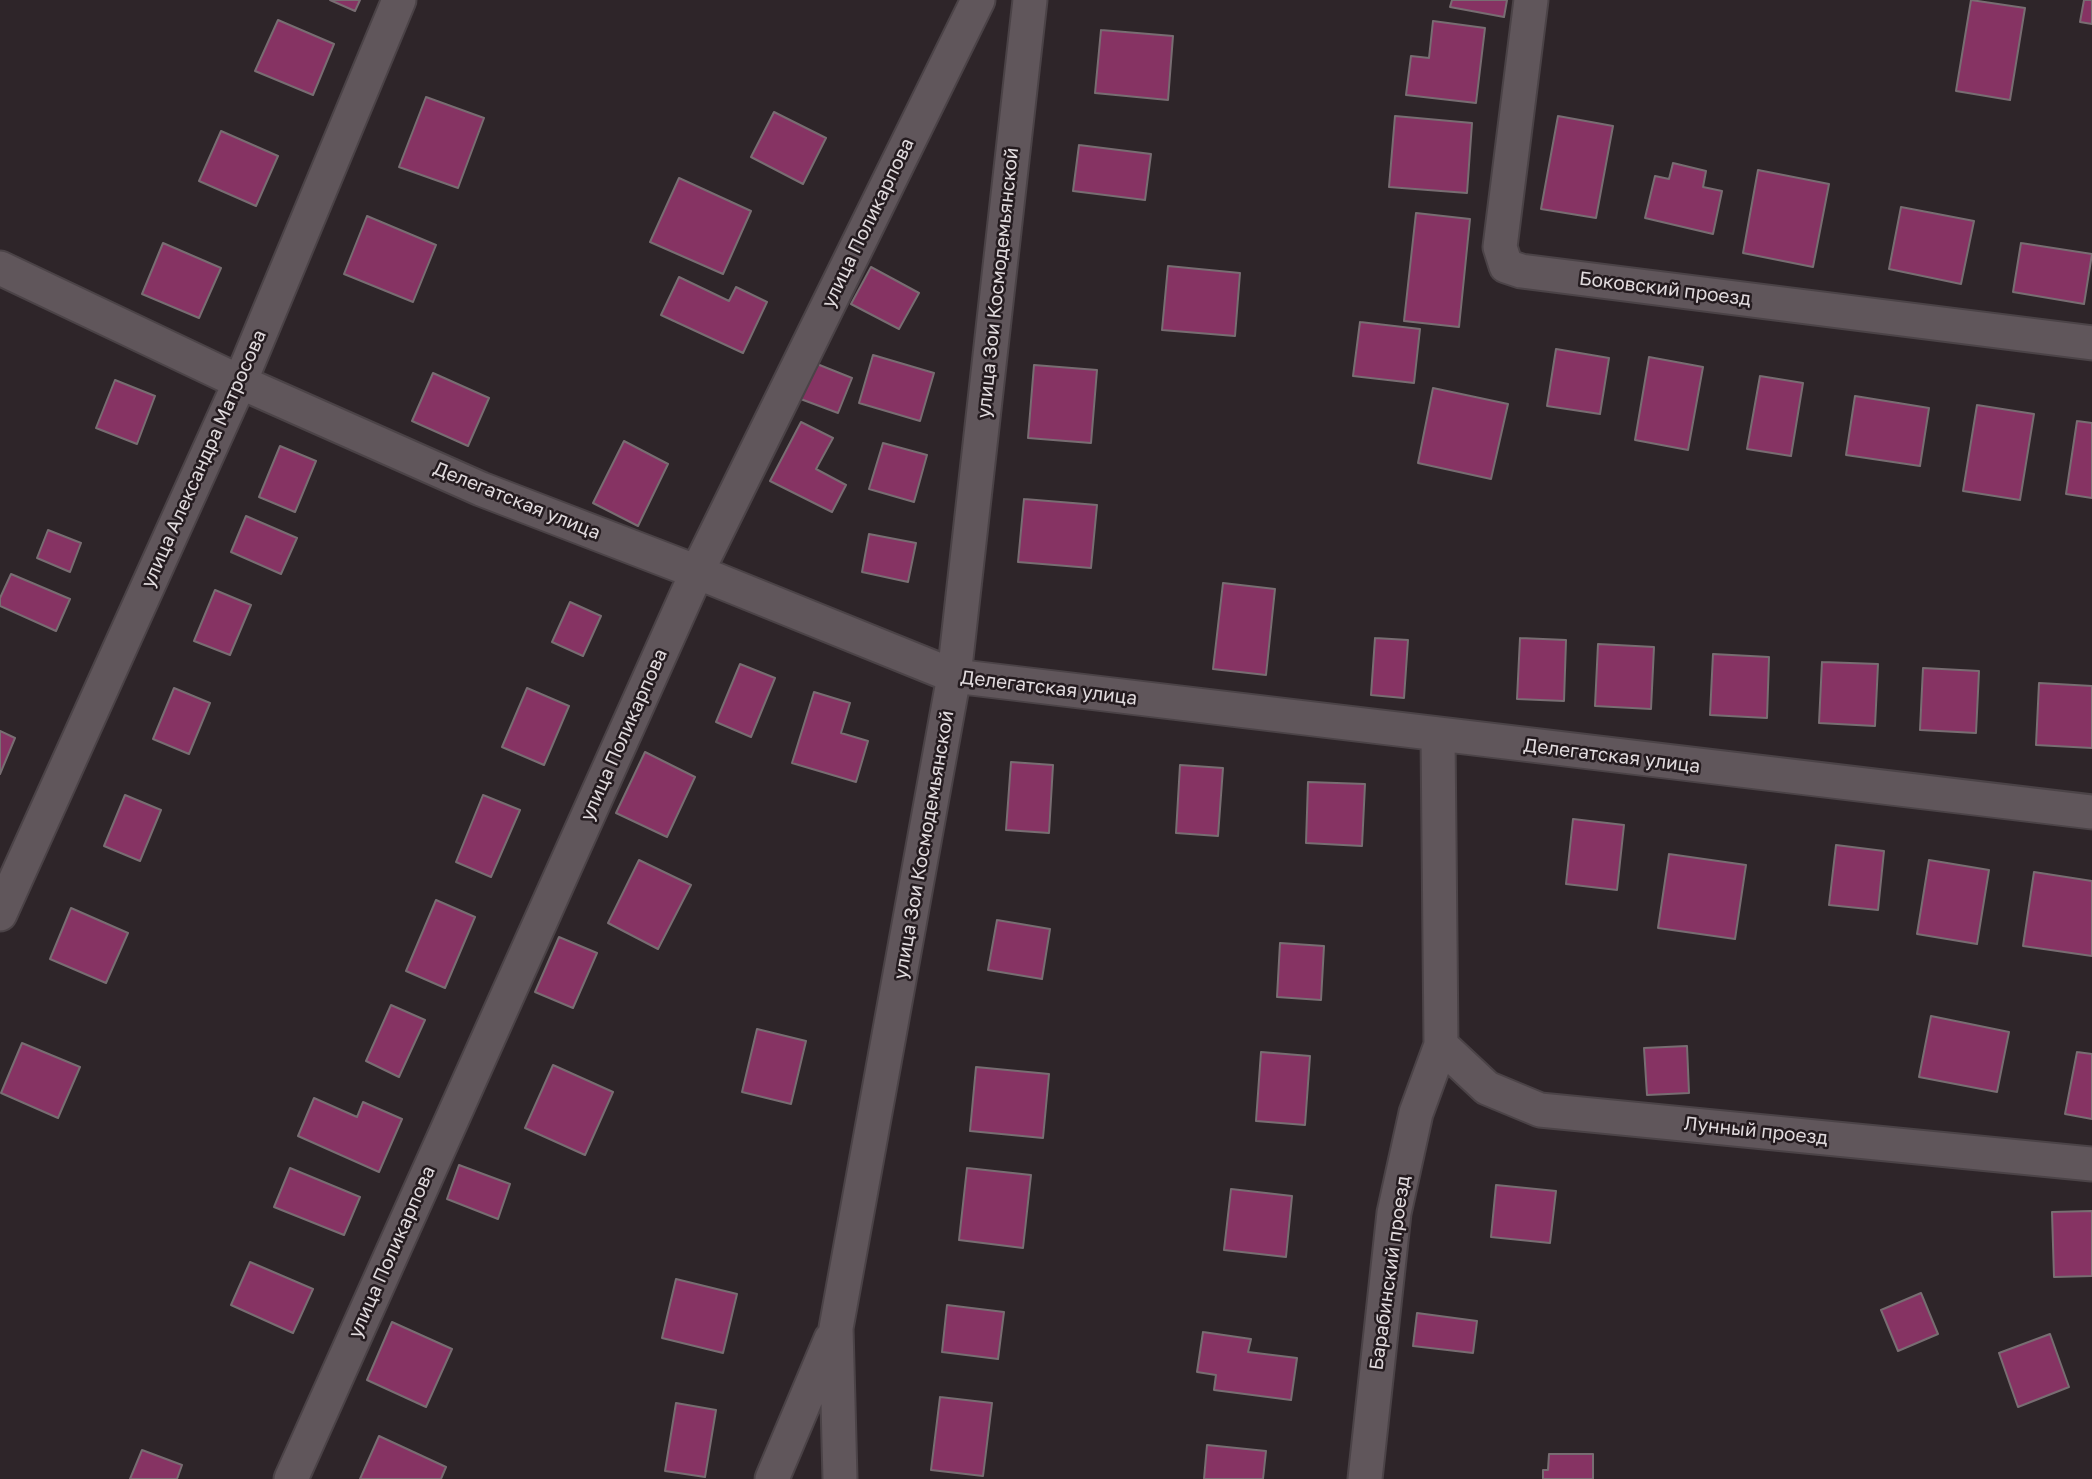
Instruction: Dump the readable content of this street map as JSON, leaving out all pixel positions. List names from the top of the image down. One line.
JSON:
{"streets":{"street":["улица Поликарпова","улица Зои Космодемьянской","Боковский проезд","улица Александра Матросова","Делегатская улица","Лунный проезд","Барабинский проезд"]},"crossings":[["улица Поликарпова","Делегатская улица"],["улица Зои Космодемьянской","Делегатская улица"],["улица Александра Матросова","Делегатская улица"],["Делегатская улица","Барабинский проезд"],["Лунный проезд","Барабинский проезд"]]}
